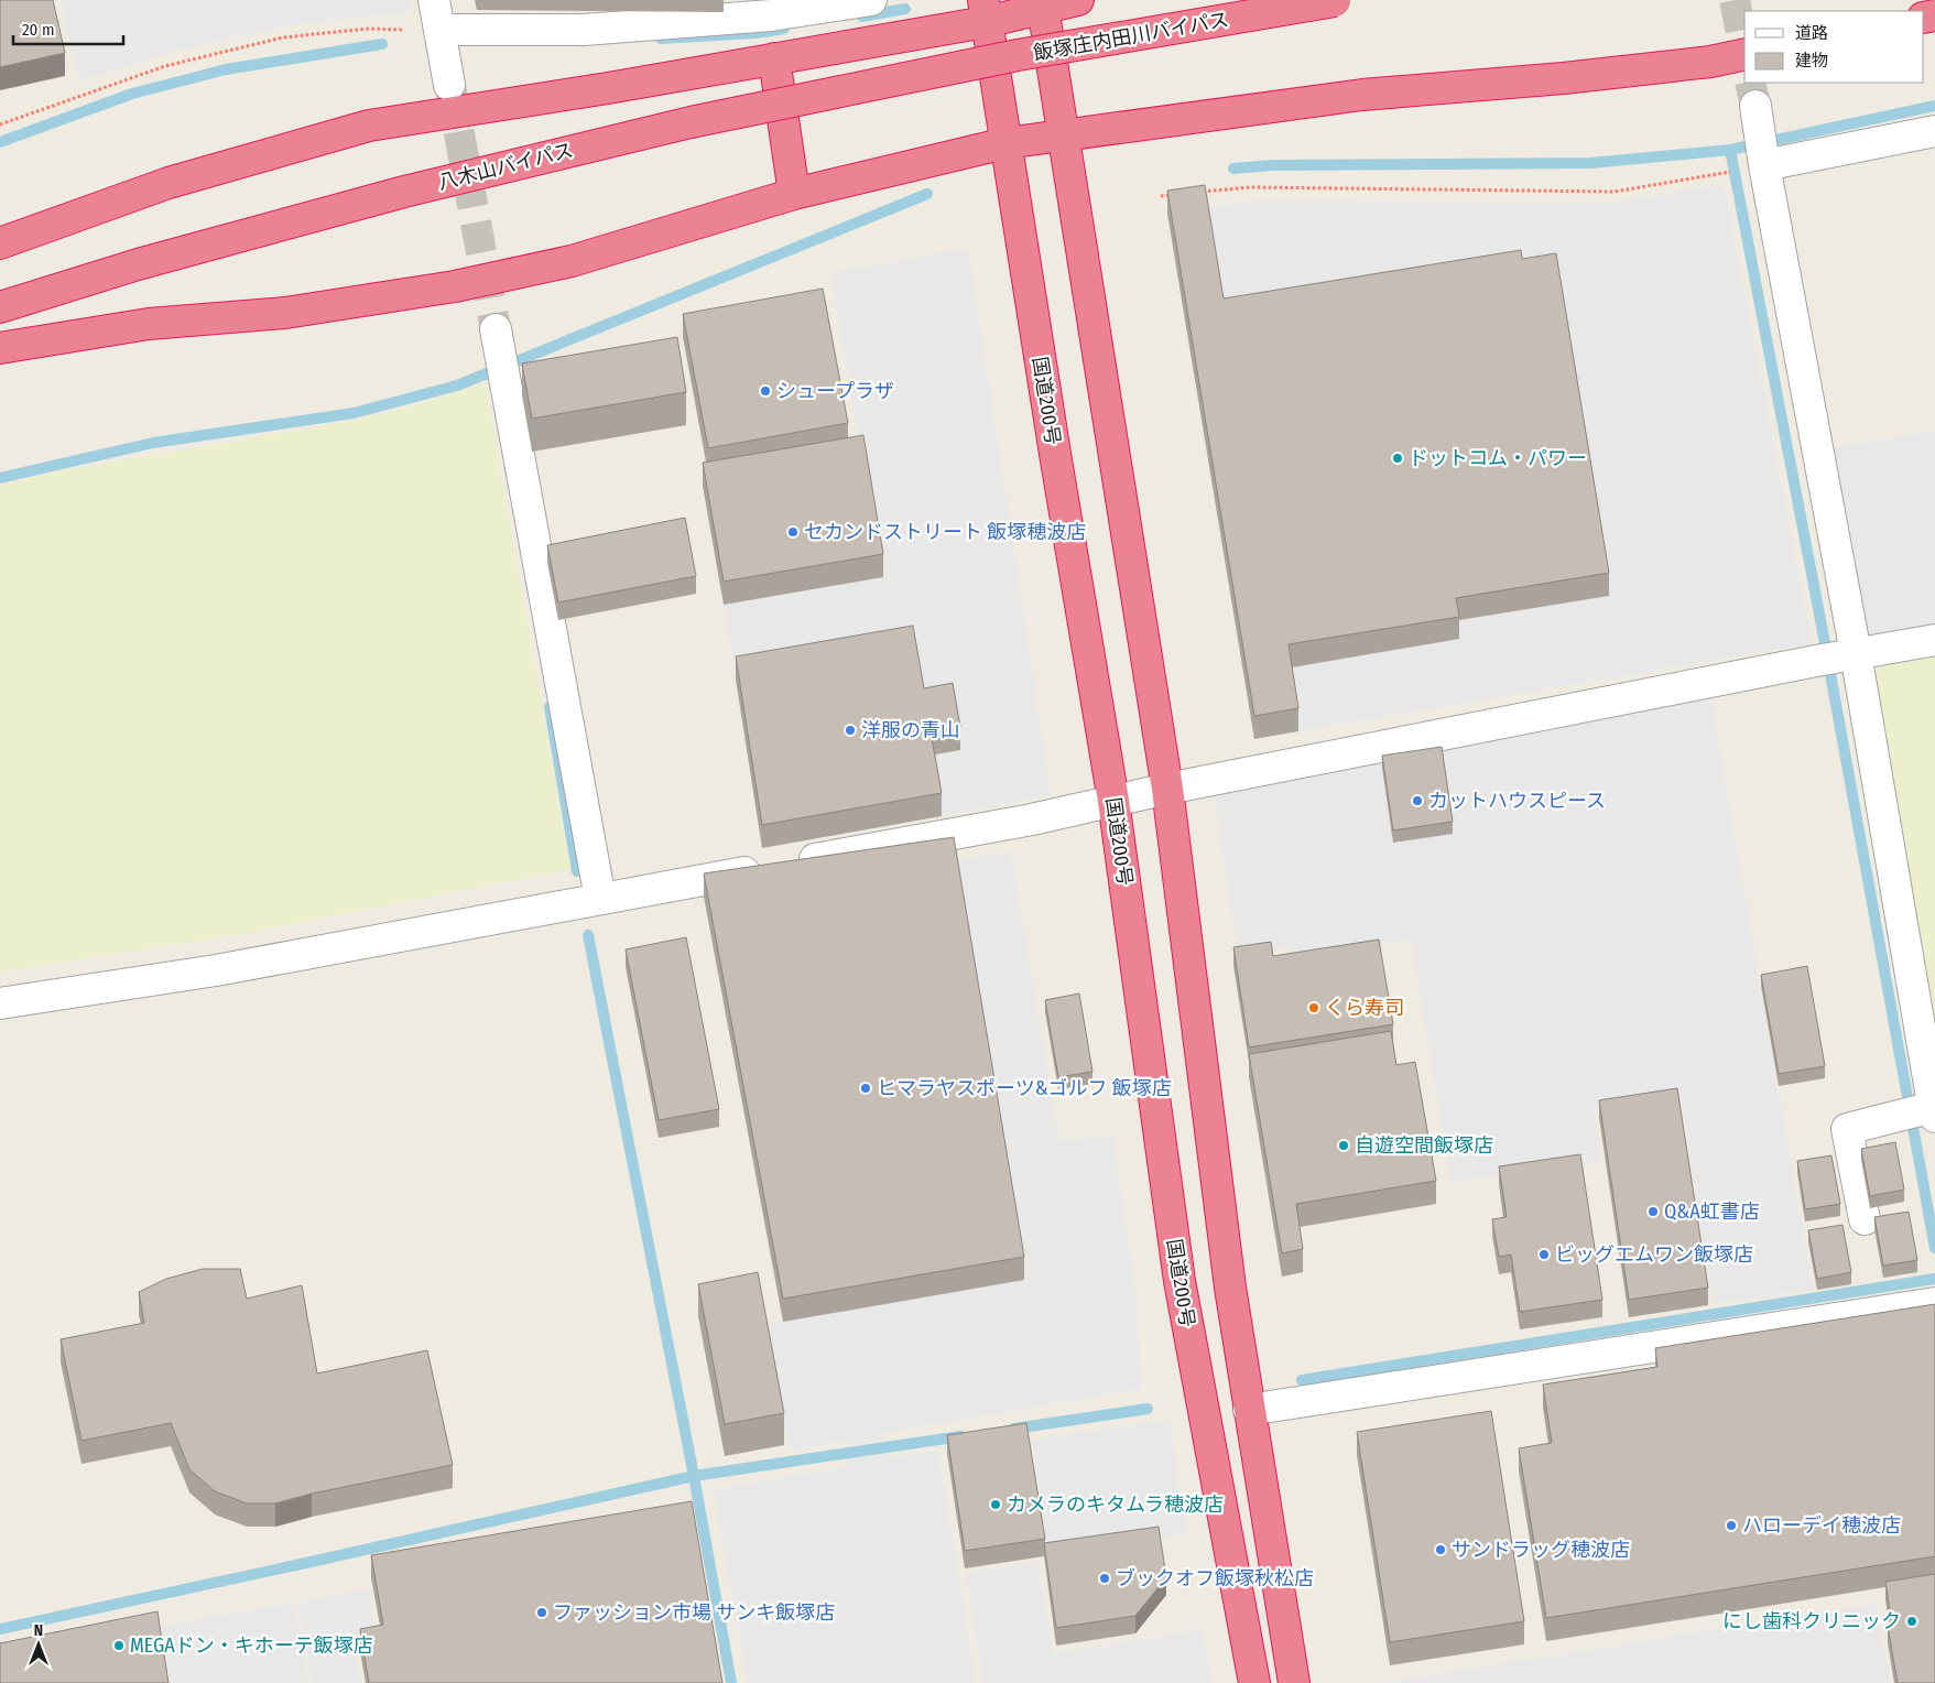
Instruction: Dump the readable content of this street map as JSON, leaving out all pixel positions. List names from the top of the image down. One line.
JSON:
{"streets":{"highway":["飯塚庄内田川バイパス","八木山バイパス","国道200号"]},"crossings":[["飯塚庄内田川バイパス","八木山バイパス"]],"places":["シュープラザ","ドットコム・パワー","セカンドストリート 飯塚穂波店","洋服の青山","カットハウスピース","くら寿司","ヒマラヤスポーツ&ゴルフ 飯塚店","自遊空間飯塚店","Q&A虹書店","ビッグエムワン飯塚店","カメラのキタムラ穂波店","ハローデイ穂波店","サンドラッグ穂波店","ブックオフ飯塚秋松店","ファッション市場 サンキ飯塚店","にし歯科クリニック","MEGAドン・キホーテ飯塚店"],"legend":["道路","建物"],"scale_bar":"20 m","north":"top"}
